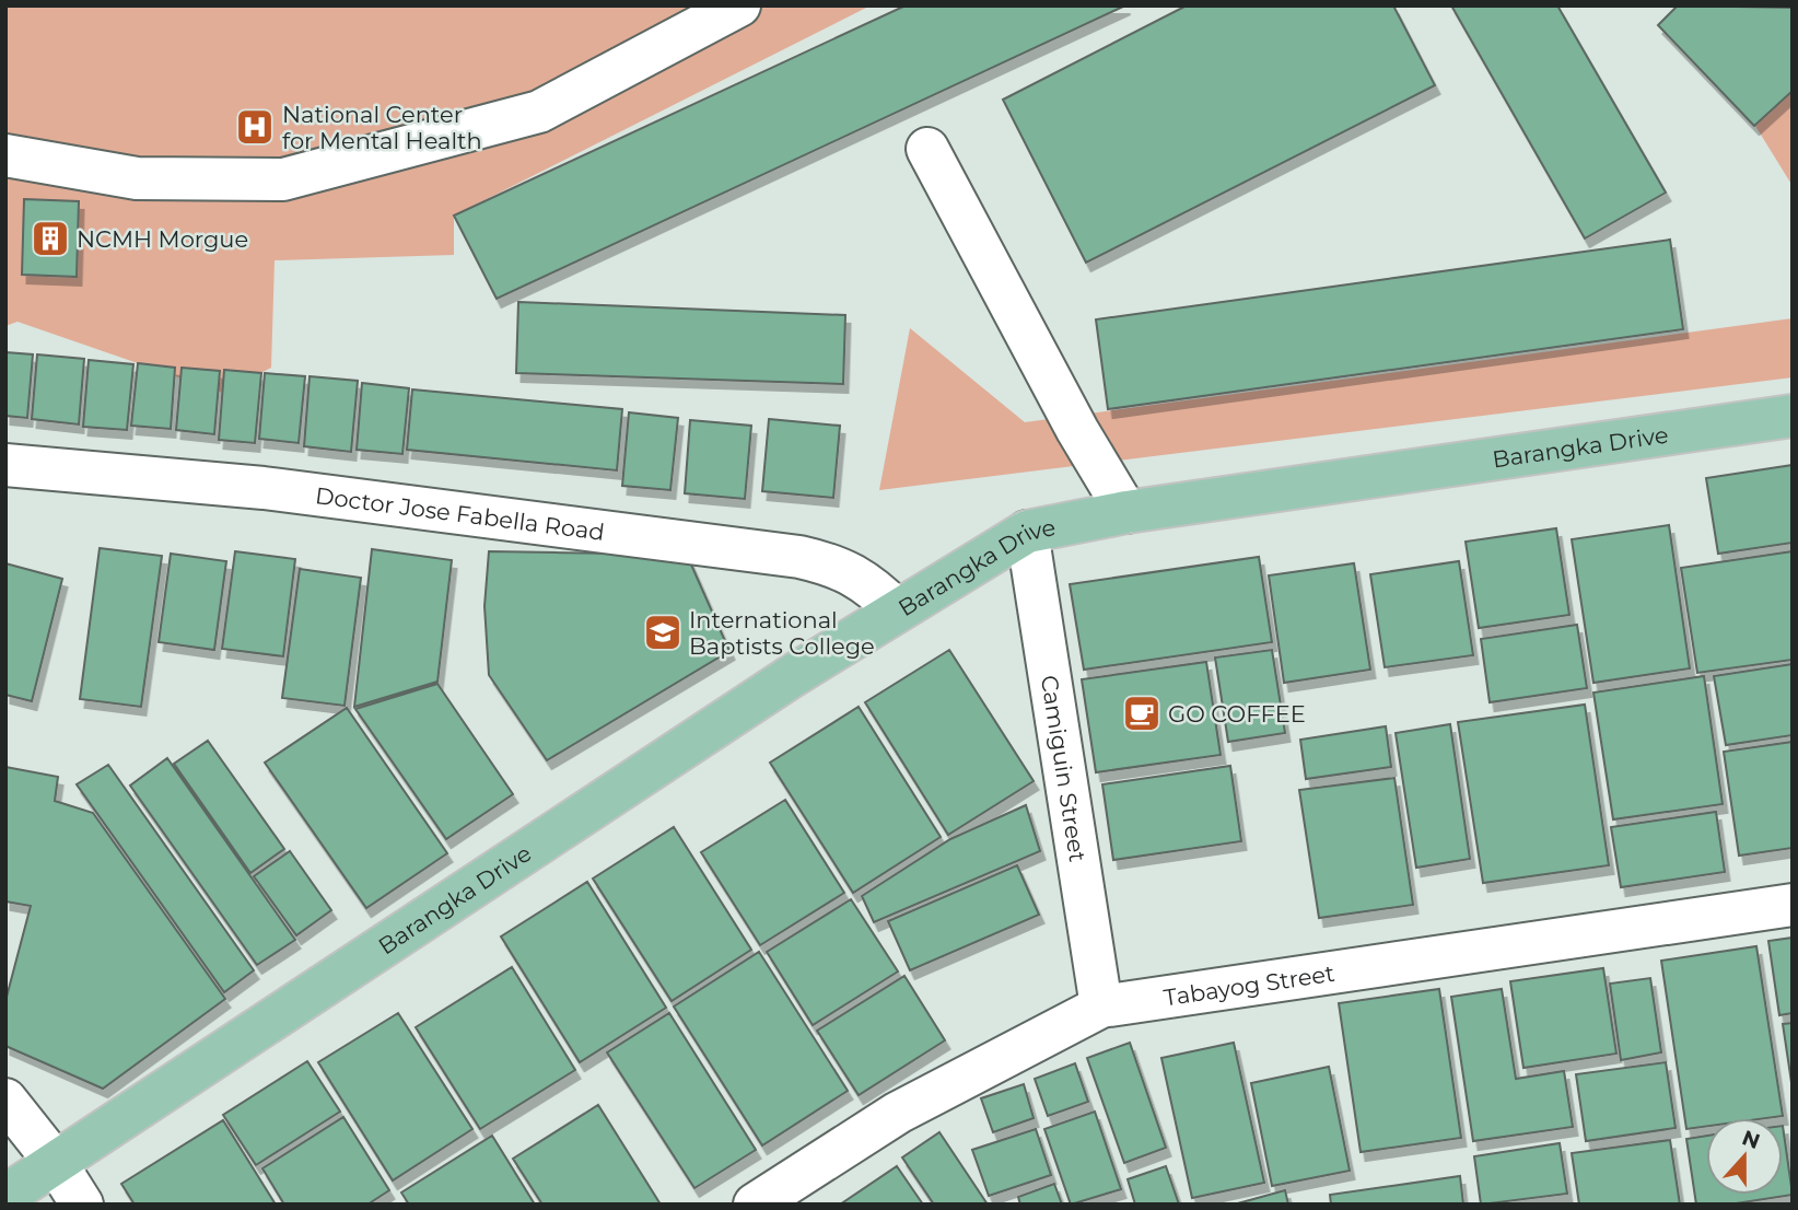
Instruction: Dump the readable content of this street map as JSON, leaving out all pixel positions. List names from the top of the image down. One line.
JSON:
{"streets":{"main road":["Barangka Drive"],"street":["Doctor Jose Fabella Road","Camiguin Street","Tabayog Street"]},"crossings":[["Barangka Drive","Doctor Jose Fabella Road"],["Barangka Drive","Camiguin Street"],["Camiguin Street","Tabayog Street"]],"places":{"hospital":["National Center for Mental Health"],"building":["NCMH Morgue"],"school or university":["International Baptists College"],"cafe":["GO COFFEE"]},"north":"top"}
